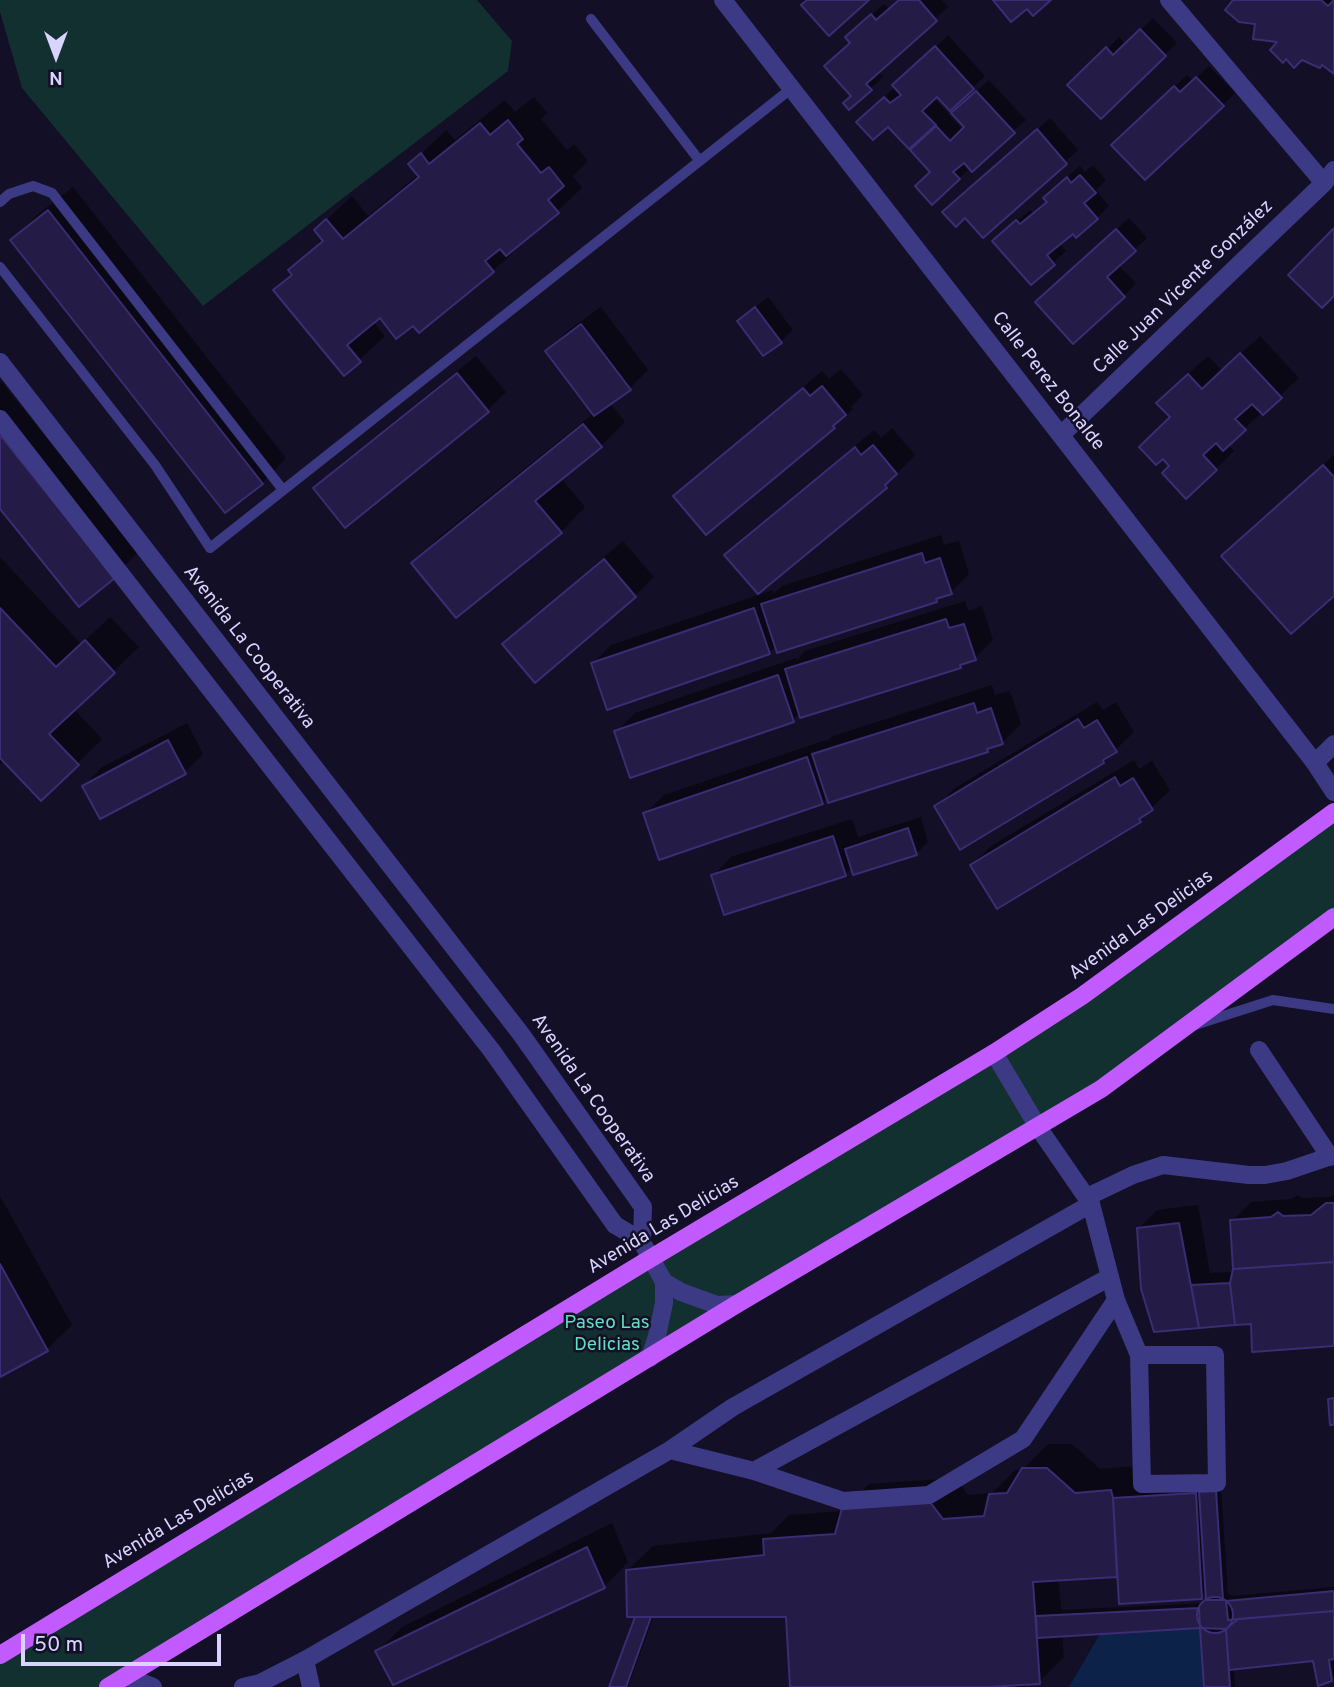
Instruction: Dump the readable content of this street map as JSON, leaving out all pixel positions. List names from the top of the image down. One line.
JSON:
{"streets":{"main road":["Avenida Las Delicias"],"street":["Calle Juan Vicente González","Calle Perez Bonalde","Avenida La Cooperativa"]},"crossings":[["Calle Juan Vicente González","Calle Perez Bonalde"]],"parks":["Paseo Las Delicias"],"scale_bar":"50 m","north":"bottom"}
